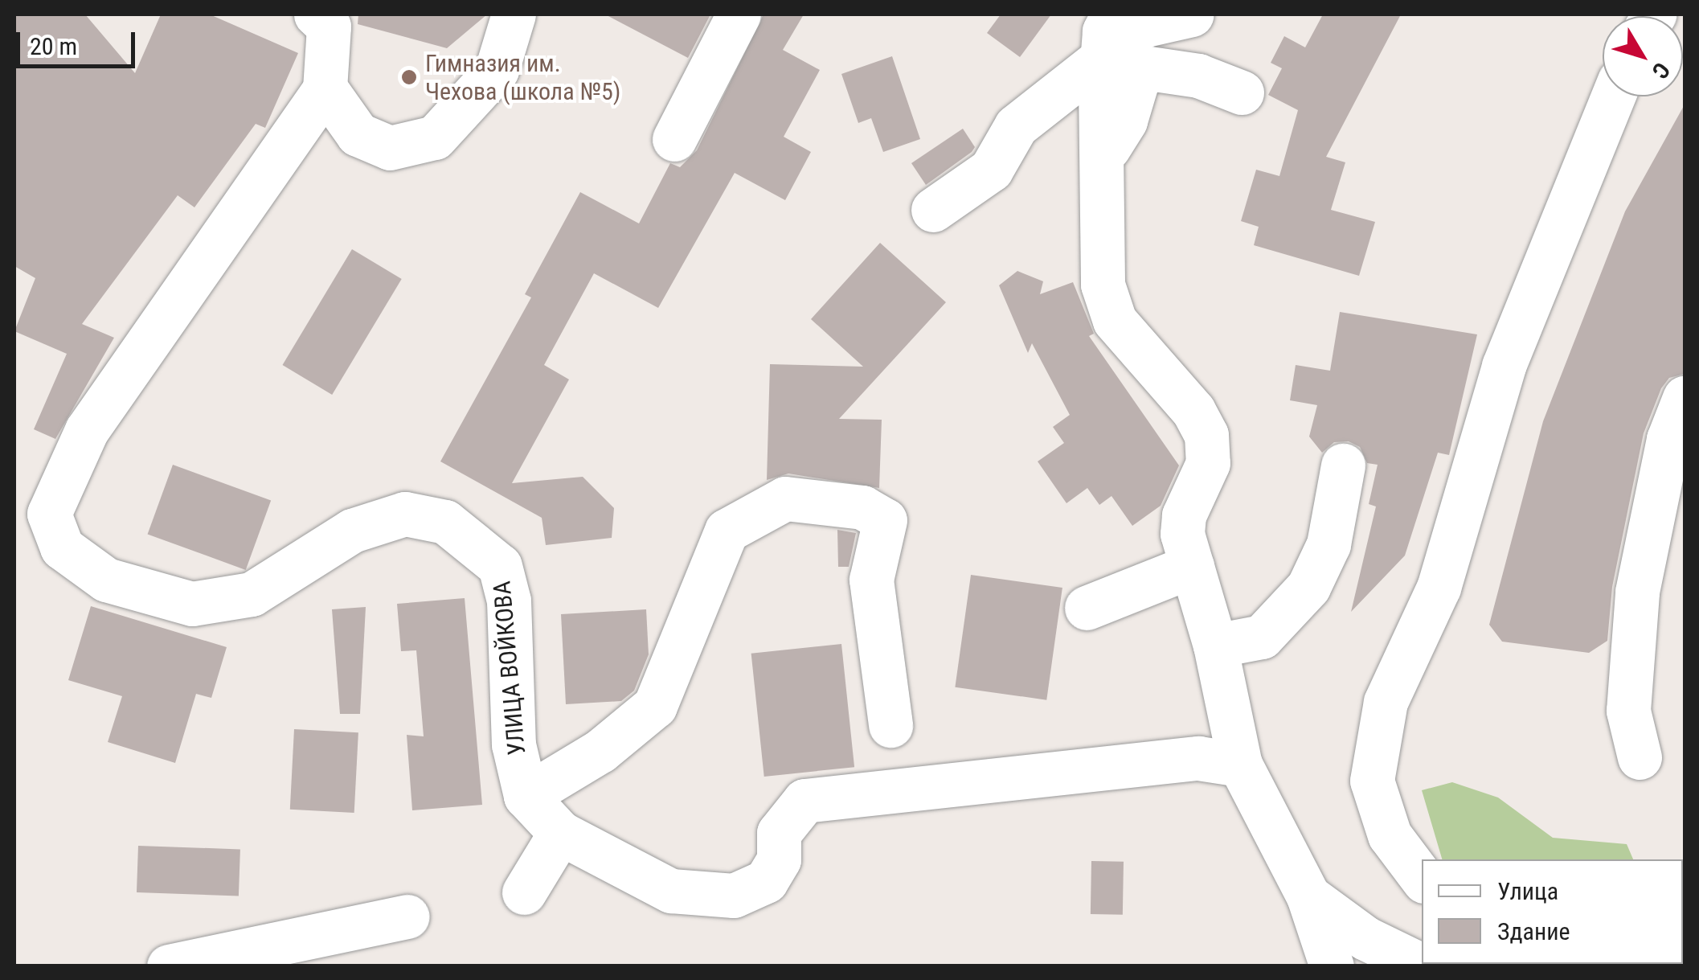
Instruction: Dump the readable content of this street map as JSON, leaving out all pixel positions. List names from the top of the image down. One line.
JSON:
{"streets":{"street":["УЛИЦА ВОЙКОВА"]},"places":["Гимназия им. Чехова (школа №5)"],"legend":["Улица","Здание"],"scale_bar":"20 m","north":"bottom right"}
